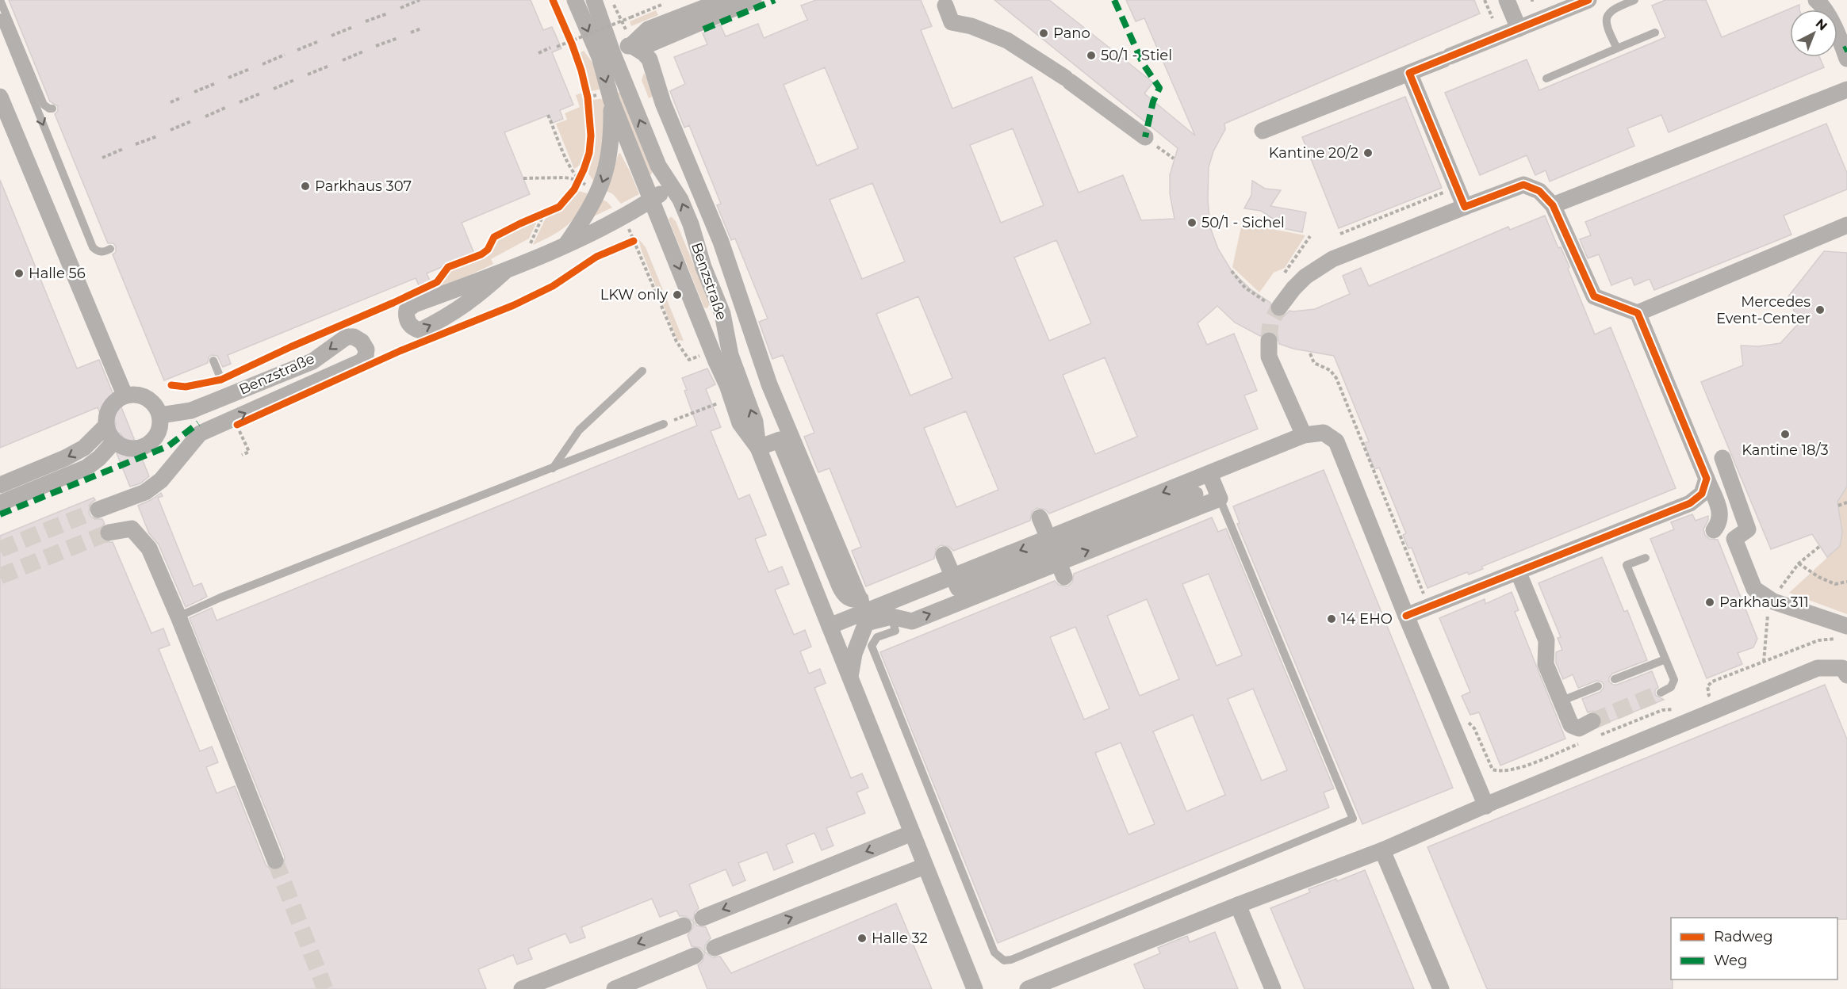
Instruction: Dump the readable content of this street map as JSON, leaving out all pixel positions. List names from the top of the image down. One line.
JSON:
{"streets":{"street":["Benzstraße"]},"places":["Pano","50/1 - Stiel","Kantine 20/2","Parkhaus 307","50/1 - Sichel","Halle 56","LKW only","Mercedes Event-Center","Kantine 18/3","Parkhaus 311","14 EHO","Halle 32"],"legend":["Radweg","Weg"],"north":"top right"}
